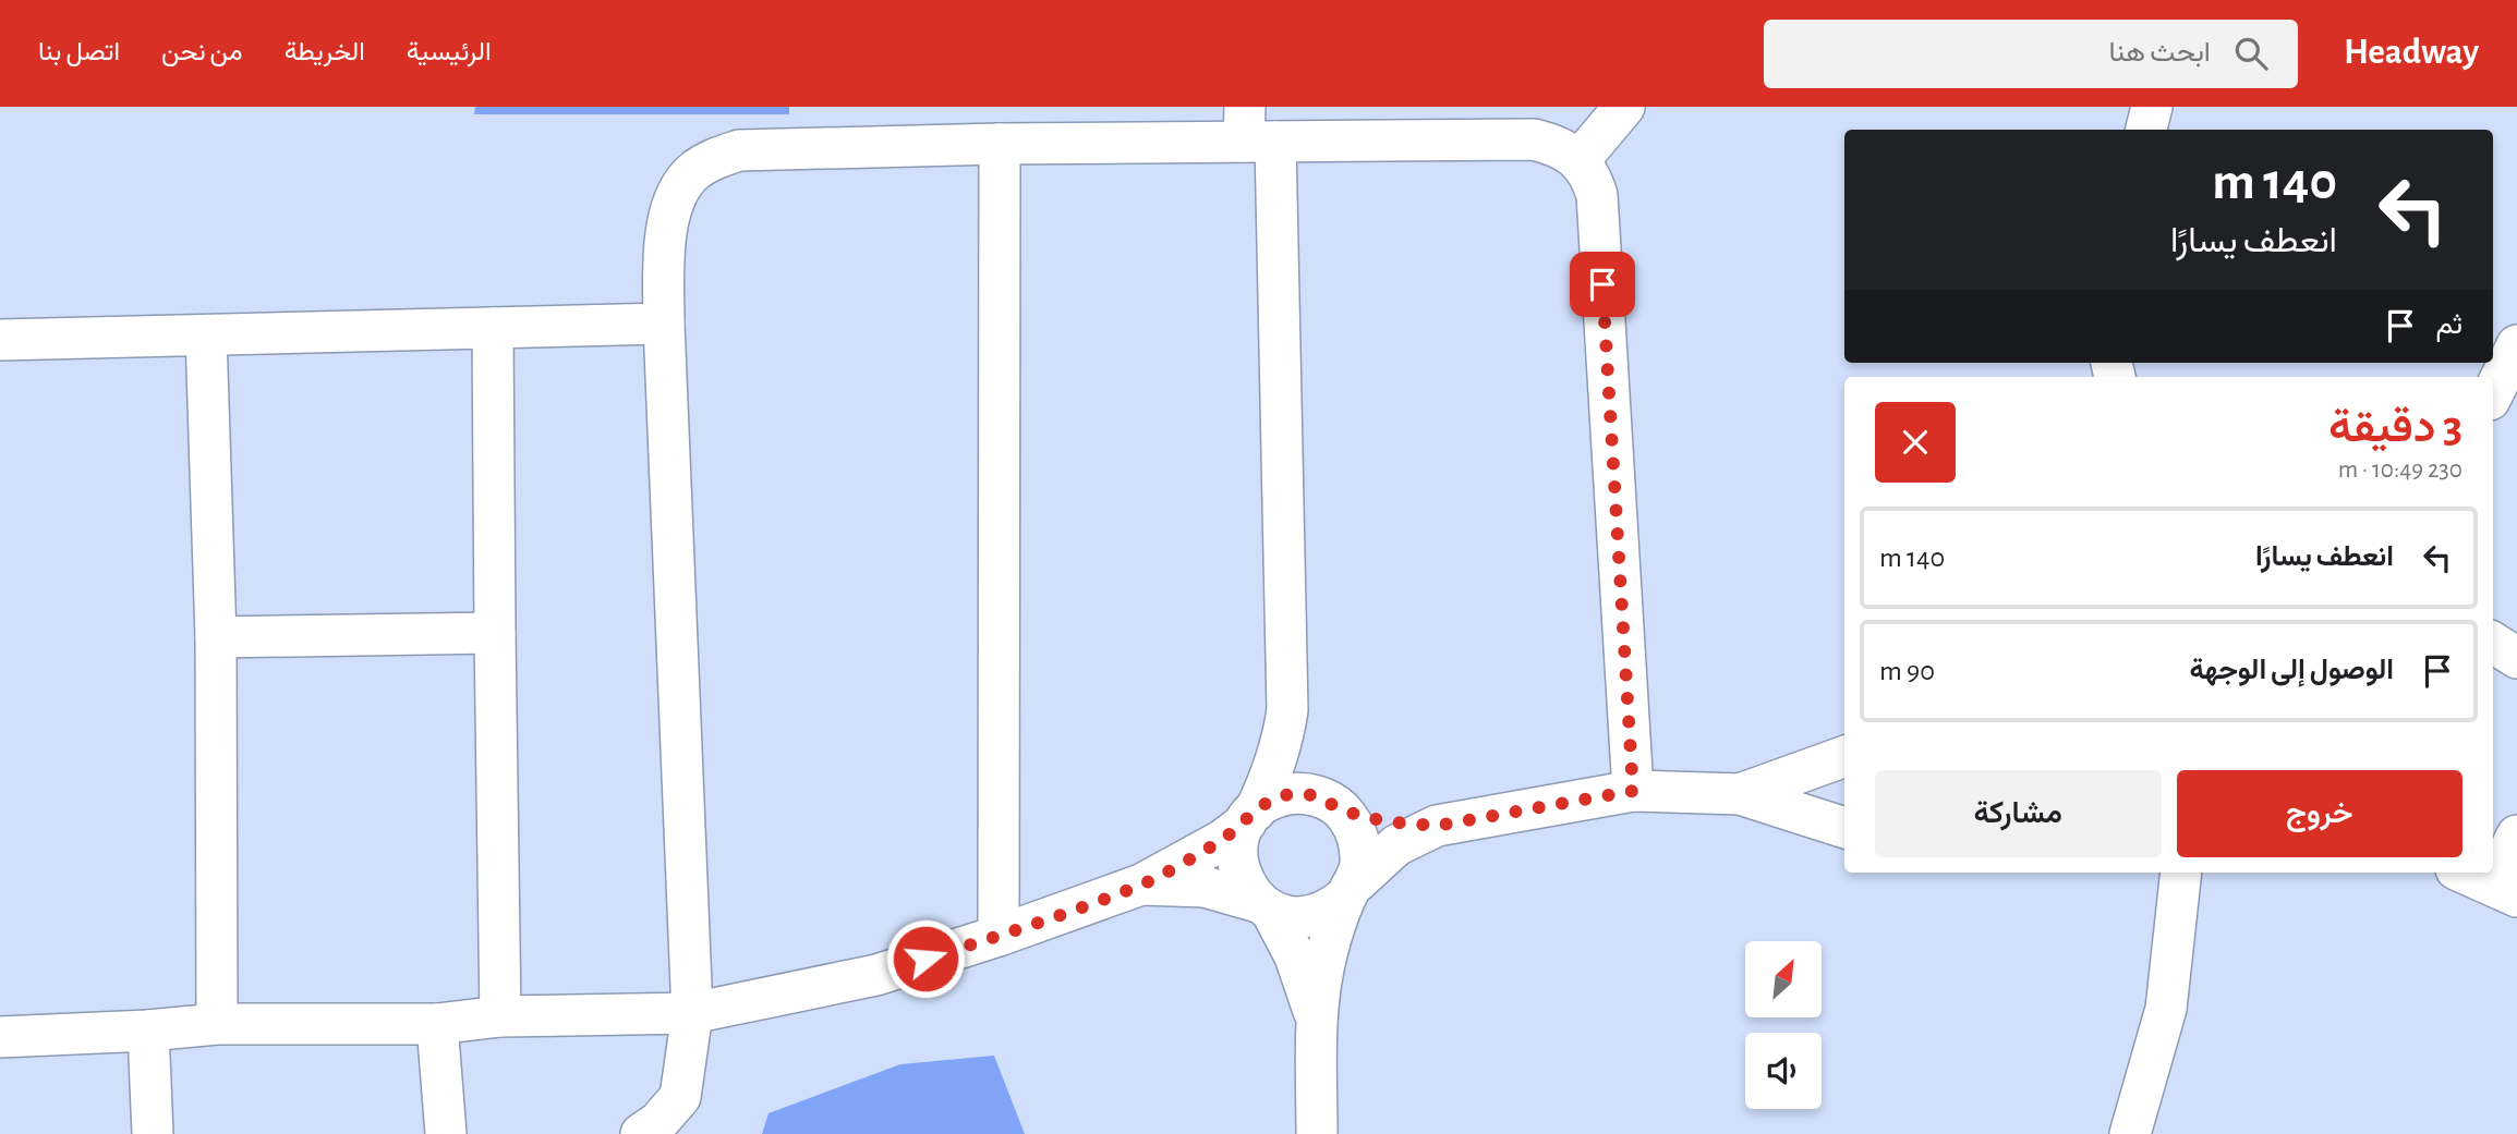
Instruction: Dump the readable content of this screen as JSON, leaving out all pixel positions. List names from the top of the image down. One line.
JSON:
{"north":"top right","page":{"header":"Headway","search":"ابحث هنا","nav":["الرئيسية","الخريطة","من نحن","اتصل بنا"],"turn":["140 m","انعطف يسارًا"],"then":"ثم","heading":["3 دقيقة","230 m · 10:49"],"list":[{"name":"انعطف يسارًا","value":"140 m"},{"name":"الوصول إلى الوجهة","value":"90 m"}],"buttons":["خروج","مشاركة"]}}
